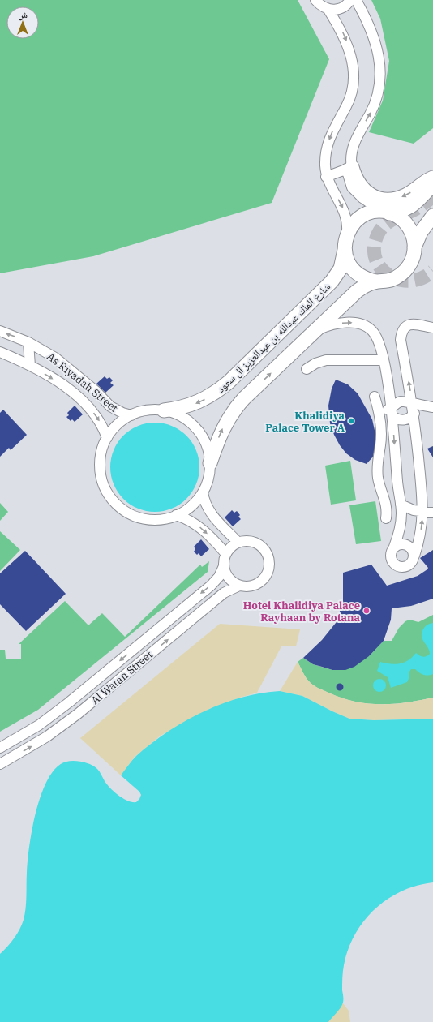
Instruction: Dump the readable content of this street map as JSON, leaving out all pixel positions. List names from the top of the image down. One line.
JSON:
{"streets":{"street":["شارع الملك عبدالله بن عبدالعزيز آل سعود","As Riyadah Street","Al Watan Street"]},"crossings":[["شارع الملك عبدالله بن عبدالعزيز آل سعود","As Riyadah Street"]],"places":["Khalidiya Palace Tower A","Hotel Khalidiya Palace Rayhaan by Rotana"],"north":"top"}
